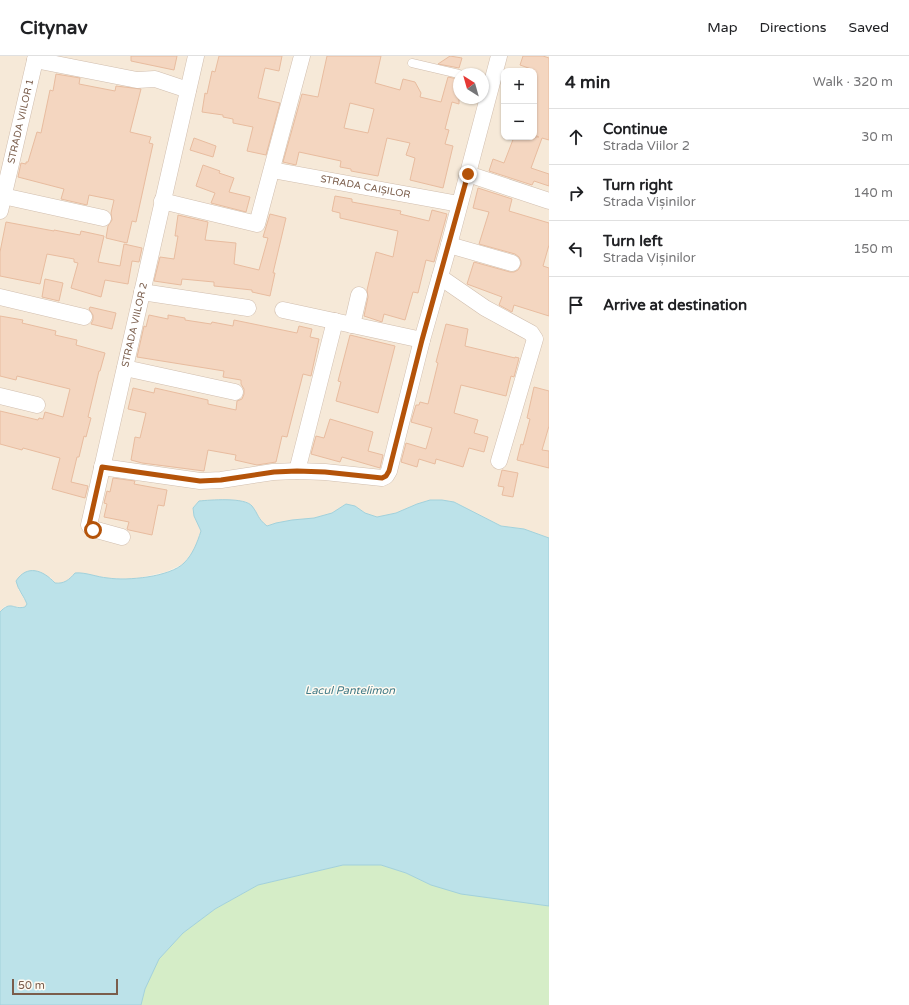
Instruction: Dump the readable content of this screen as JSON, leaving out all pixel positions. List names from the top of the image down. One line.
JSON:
{"streets":{"street":["STRADA VIILOR 1","STRADA CAIȘILOR","STRADA VIILOR 2"]},"water":["Lacul Pantelimon"],"scale_bar":"50 m","north":"top left","page":{"header":"Citynav","nav":["Map","Directions","Saved"],"heading":["4 min","Walk · 320 m"],"map_buttons":["+","−"],"list":[["Continue","Strada Viilor 2","30 m"],["Turn right","Strada Vișinilor","140 m"],["Turn left","Strada Vișinilor","150 m"],"Arrive at destination"],"scale":"50 m"}}
